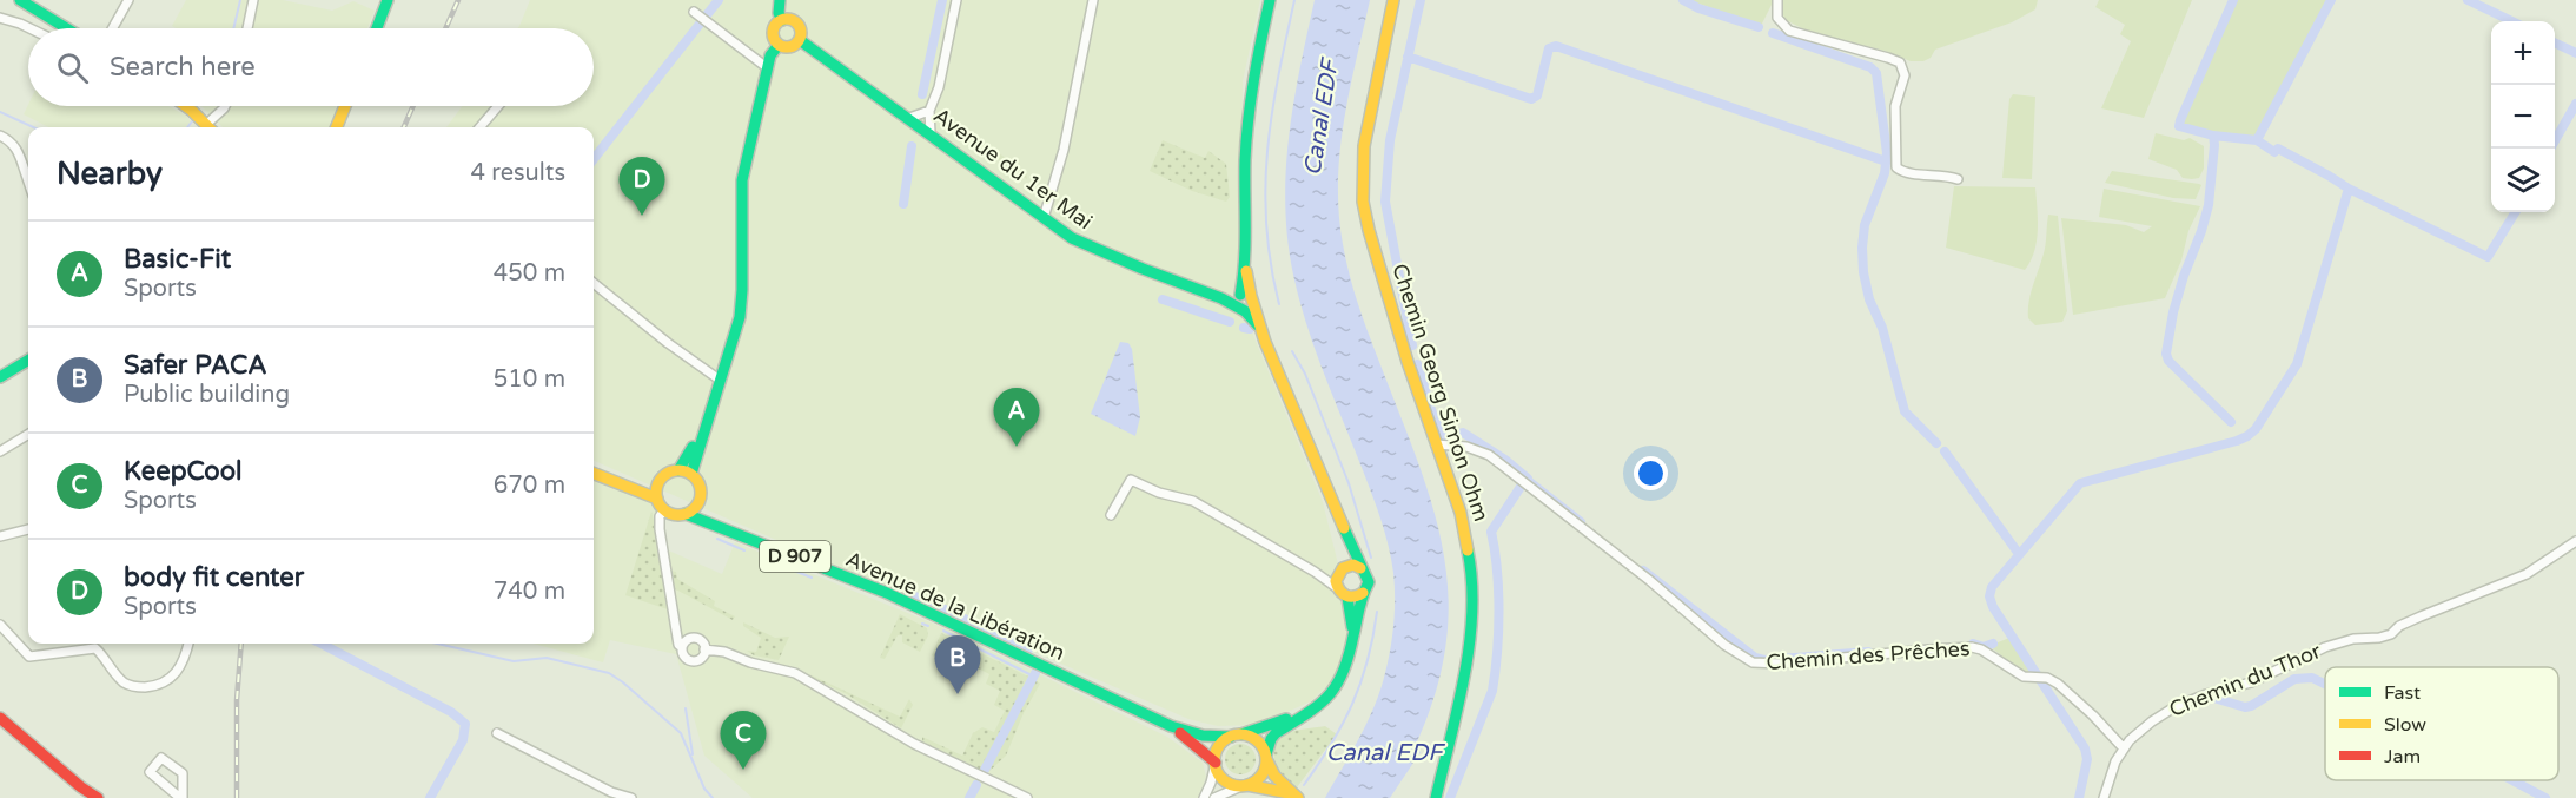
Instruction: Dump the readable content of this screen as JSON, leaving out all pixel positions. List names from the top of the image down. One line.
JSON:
{"streets":{"street":["Avenue du 1er Mai","Chemin Georg Simon Ohm","D 907","Avenue de la Libération","Chemin des Prêches","Chemin du Thor"]},"crossings":[["Chemin Georg Simon Ohm","Chemin des Prêches"],["Chemin des Prêches","Chemin du Thor"]],"water":["Canal EDF"],"legend":["Fast","Slow","Jam"],"page":{"map_buttons":["+","−"],"search":"Search here","heading":["Nearby","4 results"],"pins":["D","A","B","C"],"list":[{"mark":"A","name":"Basic-Fit","note":"Sports","value":"450 m"},{"mark":"B","name":"Safer PACA","note":"Public building","value":"510 m"},{"mark":"C","name":"KeepCool","note":"Sports","value":"670 m"},{"mark":"D","name":"body fit center","note":"Sports","value":"740 m"}]}}
